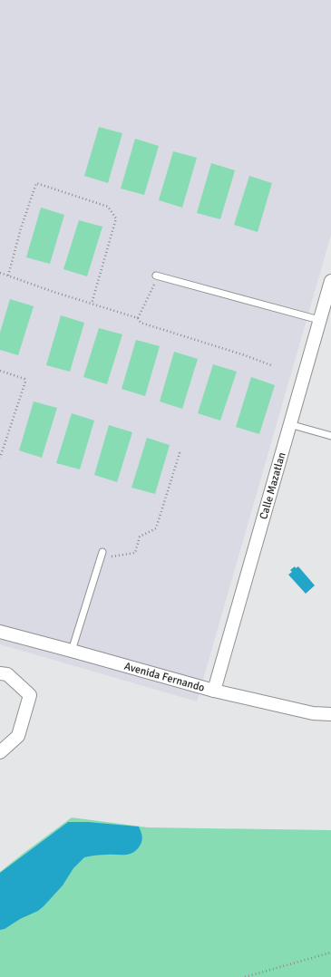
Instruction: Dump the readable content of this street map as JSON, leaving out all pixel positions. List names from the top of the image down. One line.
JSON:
{"streets":{"street":["Calle Mazatlan","Avenida Fernando"]},"crossings":[["Calle Mazatlan","Avenida Fernando"]]}
